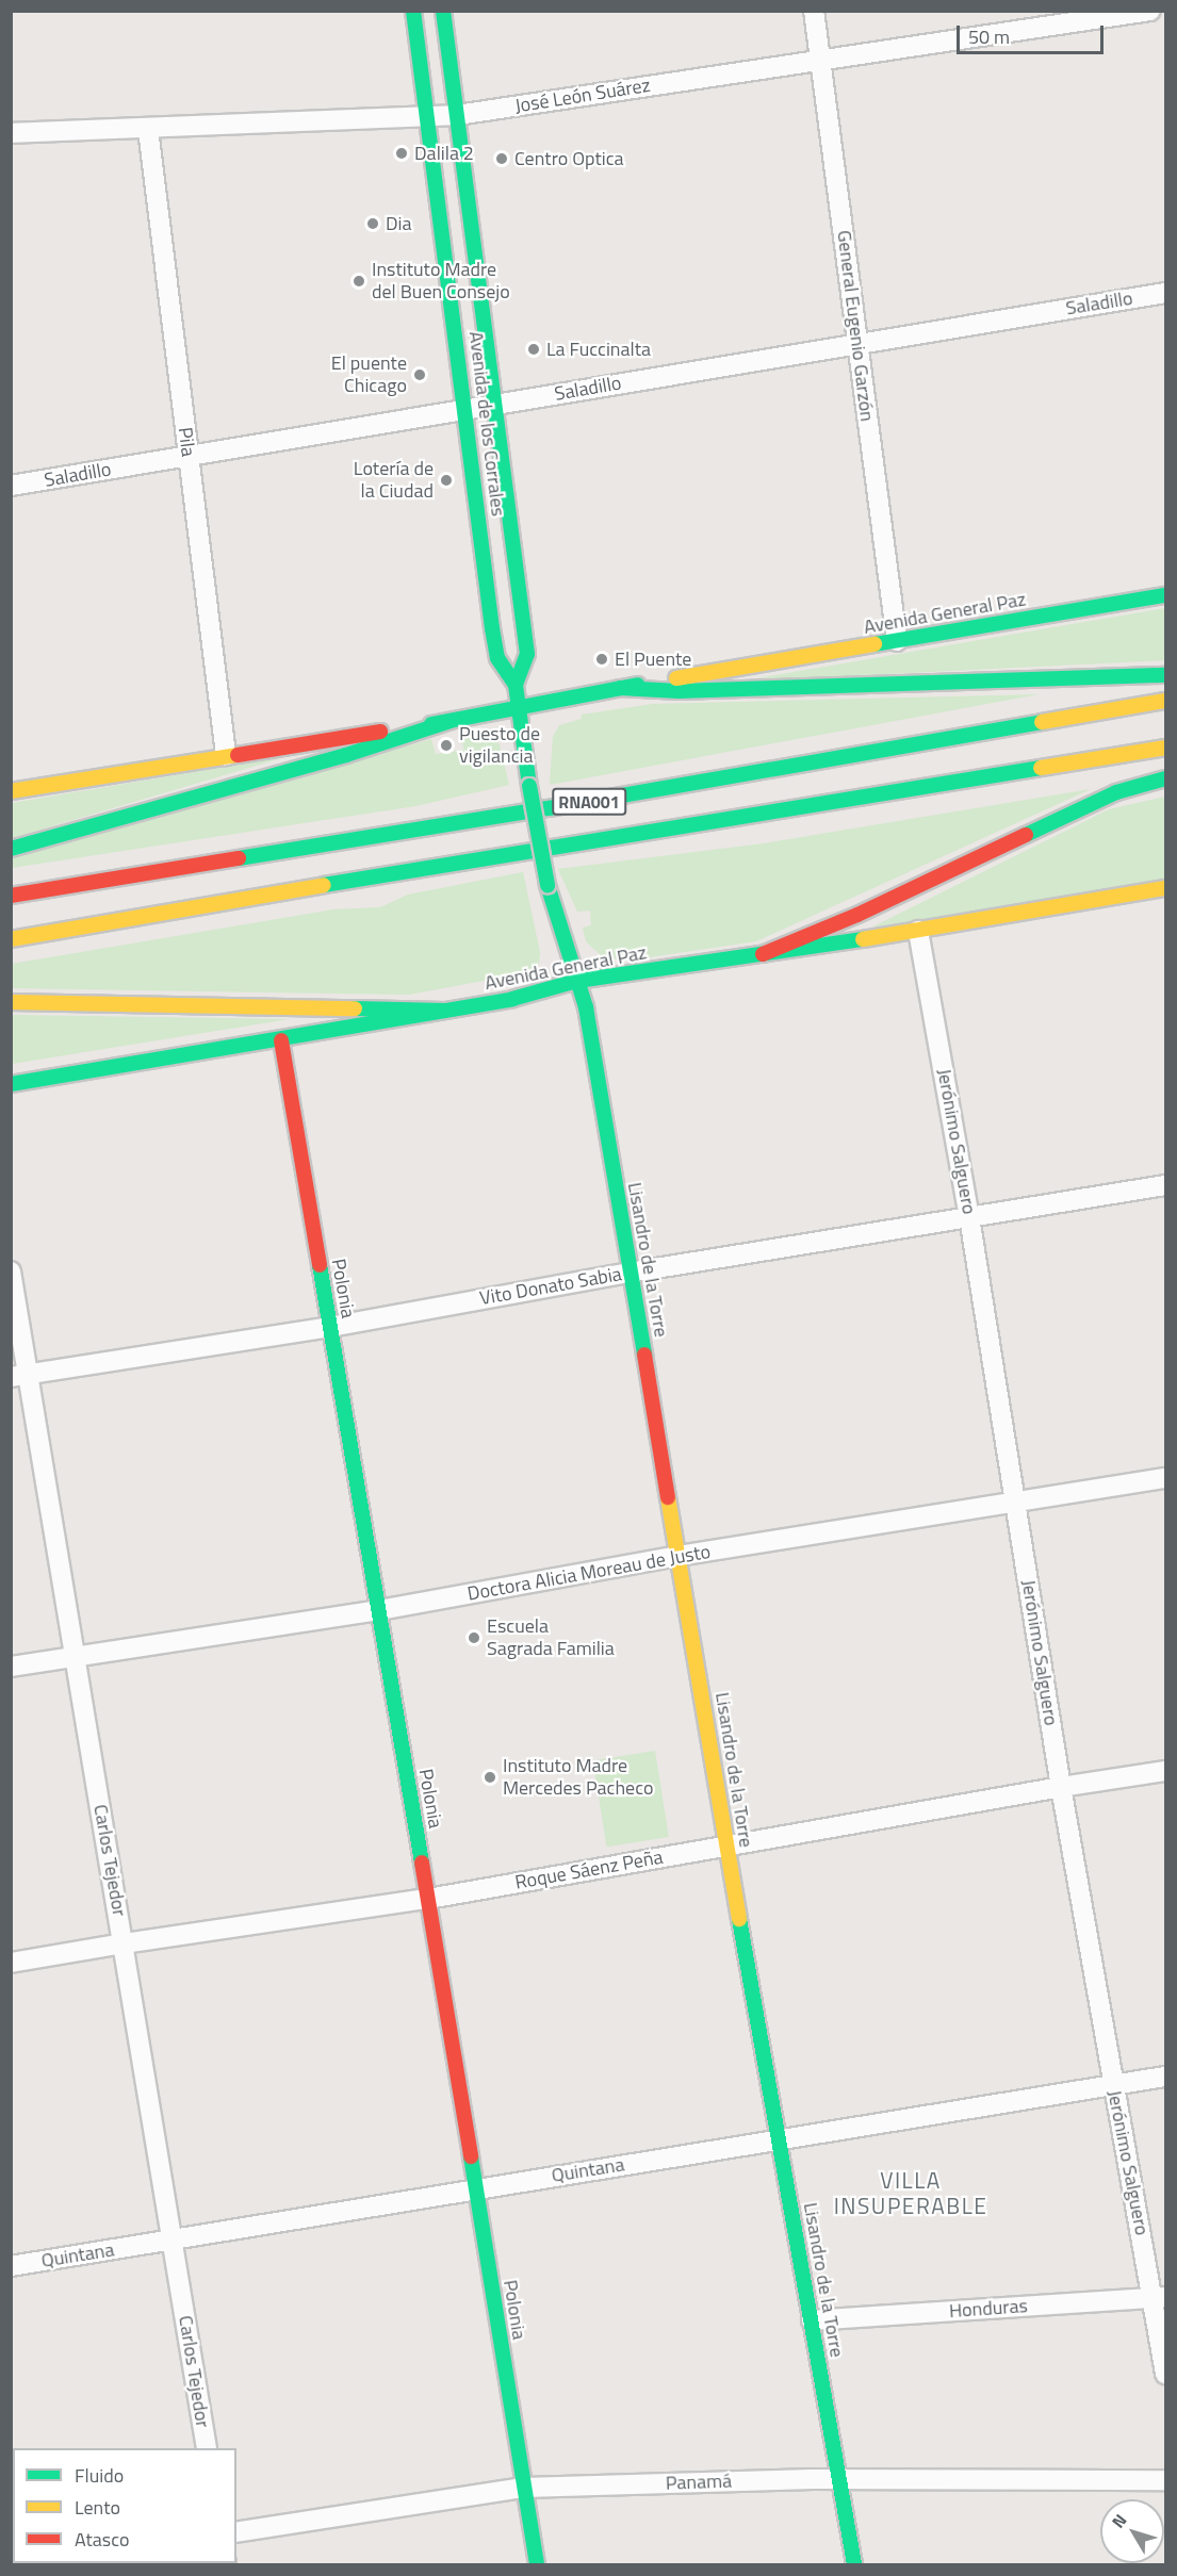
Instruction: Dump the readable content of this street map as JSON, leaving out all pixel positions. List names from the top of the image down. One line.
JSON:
{"streets":{"main road":["Avenida de los Corrales","Avenida General Paz","RNA001","Lisandro de la Torre","Polonia"],"street":["José León Suárez","Saladillo","General Eugenio Garzón","Pila","Jerónimo Salguero","Vito Donato Sabia","Doctora Alicia Moreau de Justo","Carlos Tejedor","Roque Sáenz Peña","Quintana","Honduras","Panamá"]},"crossings":[["José León Suárez","General Eugenio Garzón"],["José León Suárez","Avenida de los Corrales"],["José León Suárez","Pila"],["Saladillo","General Eugenio Garzón"],["Saladillo","Avenida de los Corrales"],["Saladillo","Pila"],["General Eugenio Garzón","Avenida General Paz"],["Avenida de los Corrales","Avenida General Paz"],["Avenida de los Corrales","Lisandro de la Torre"],["Pila","Avenida General Paz"],["Avenida General Paz","Jerónimo Salguero"],["Avenida General Paz","Lisandro de la Torre"],["Avenida General Paz","Polonia"],["Jerónimo Salguero","Vito Donato Sabia"],["Jerónimo Salguero","Doctora Alicia Moreau de Justo"],["Jerónimo Salguero","Roque Sáenz Peña"],["Jerónimo Salguero","Quintana"],["Jerónimo Salguero","Honduras"],["Lisandro de la Torre","Vito Donato Sabia"],["Lisandro de la Torre","Doctora Alicia Moreau de Justo"],["Lisandro de la Torre","Roque Sáenz Peña"],["Lisandro de la Torre","Quintana"],["Lisandro de la Torre","Honduras"],["Lisandro de la Torre","Panamá"],["Vito Donato Sabia","Polonia"],["Vito Donato Sabia","Carlos Tejedor"],["Polonia","Doctora Alicia Moreau de Justo"],["Polonia","Roque Sáenz Peña"],["Polonia","Quintana"],["Polonia","Panamá"],["Doctora Alicia Moreau de Justo","Carlos Tejedor"],["Carlos Tejedor","Roque Sáenz Peña"],["Carlos Tejedor","Quintana"]],"districts":["VILLA INSUPERABLE"],"places":["Dalila 2","Centro Optica","Dia","Instituto Madre del Buen Consejo","La Fuccinalta","El puente Chicago","Lotería de la Ciudad","El Puente","Puesto de vigilancia","Escuela Sagrada Familia","Instituto Madre Mercedes Pacheco"],"legend":["Fluido","Lento","Atasco"],"scale_bar":"50 m","north":"top left"}
